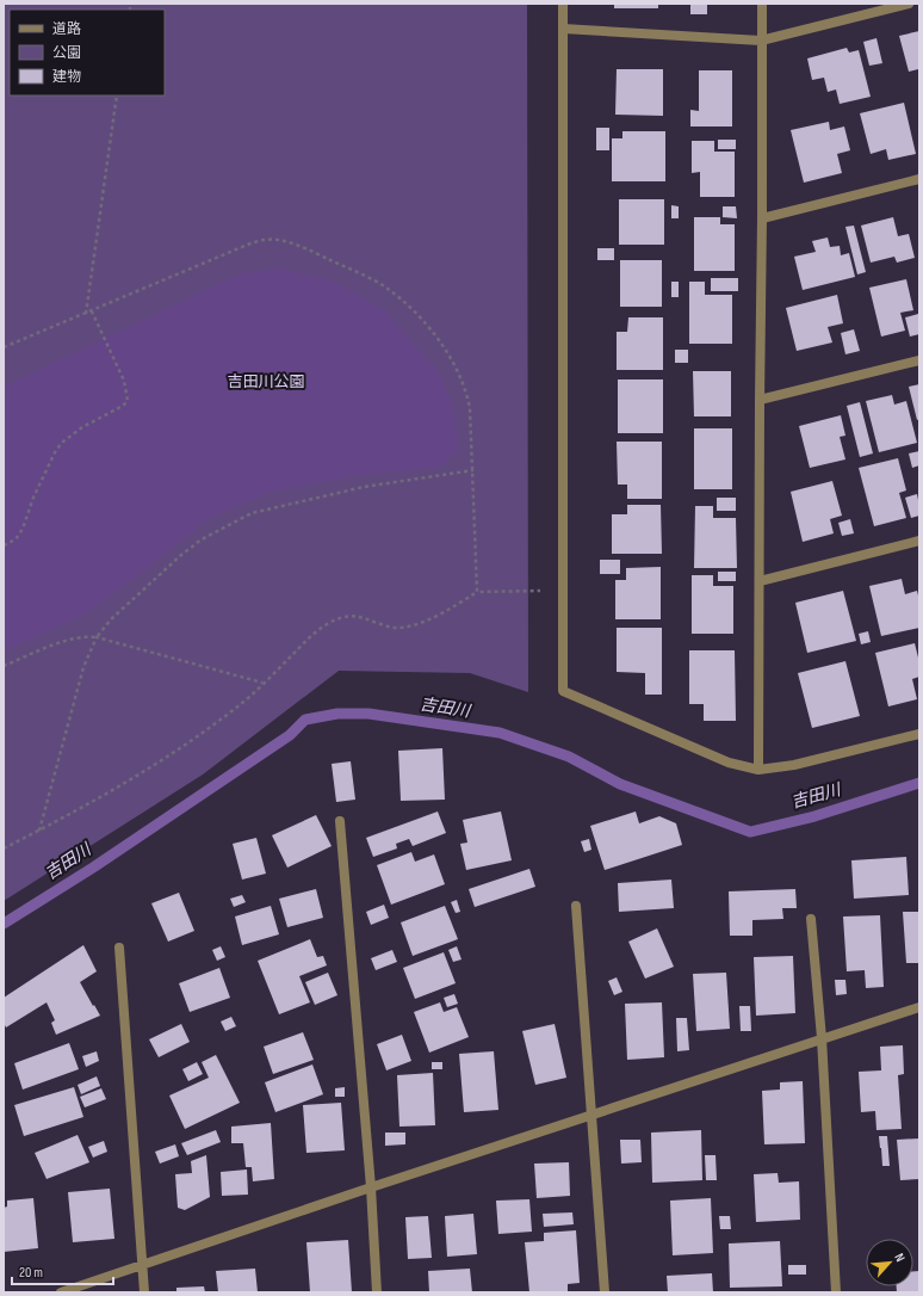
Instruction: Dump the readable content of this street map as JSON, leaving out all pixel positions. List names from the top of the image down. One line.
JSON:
{"water":["吉田川"],"parks":["吉田川公園"],"legend":["道路","公園","建物"],"scale_bar":"20 m","north":"top right"}
